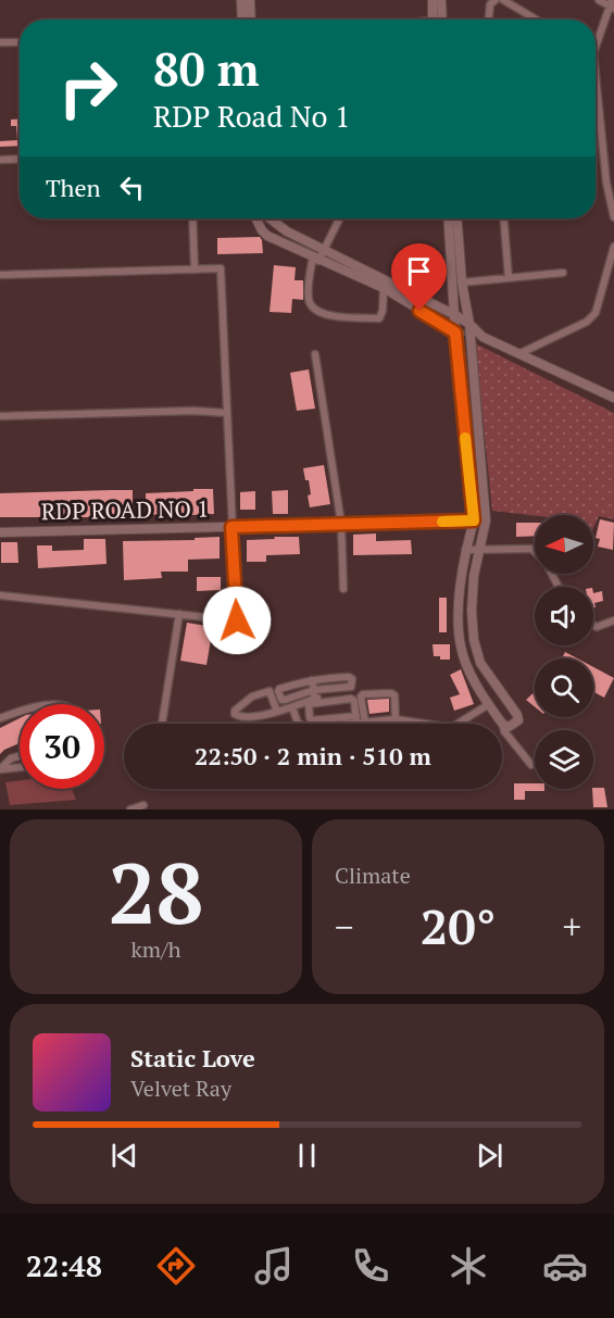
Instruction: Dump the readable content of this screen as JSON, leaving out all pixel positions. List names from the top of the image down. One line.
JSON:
{"streets":{"street":["RDP ROAD NO 1"]},"north":"left","page":{"turn":["80 m","RDP Road No 1"],"then":"Then","limit":"30","trip":"22:50 · 2 min · 510 m","tile":[["28","km/h"],"Climate"],"heat":["−","20°","+"],"song":["Static Love","Velvet Ray"],"tabs":"22:48"}}
